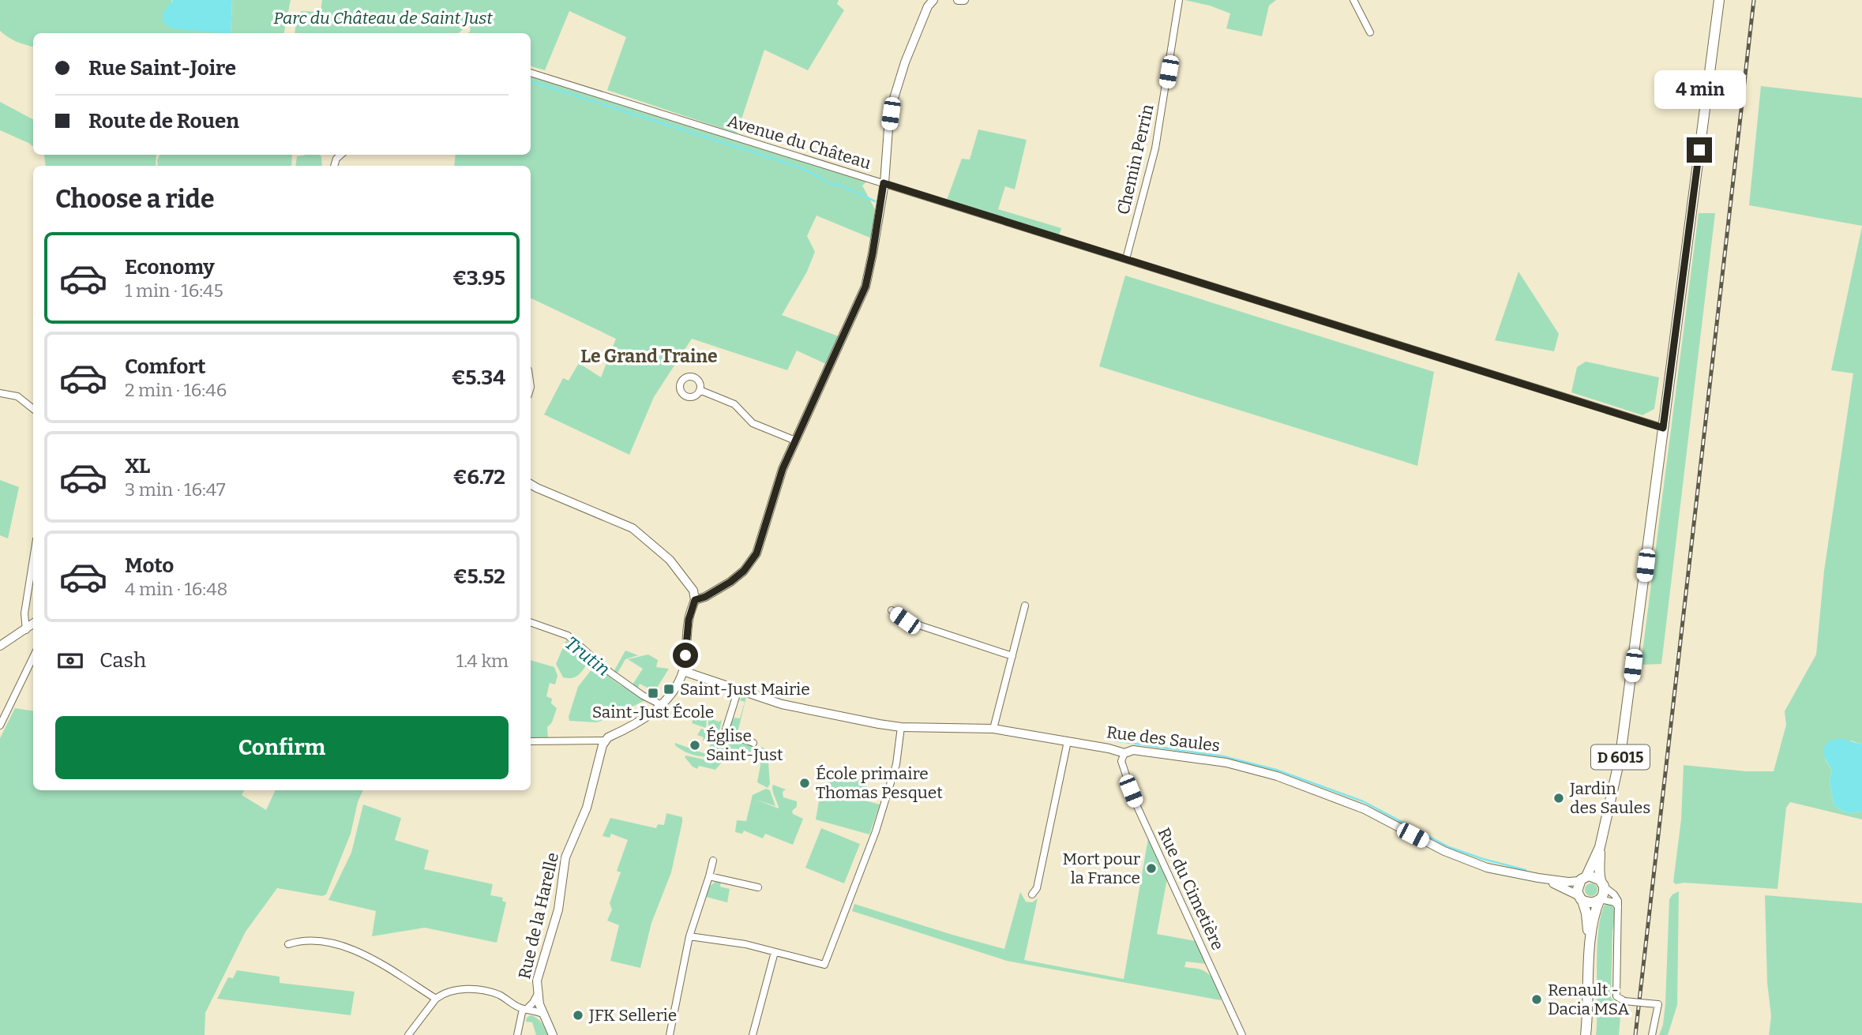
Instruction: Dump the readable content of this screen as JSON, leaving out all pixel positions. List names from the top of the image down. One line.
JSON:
{"streets":{"main road":["D 6015"],"street":["Avenue du Château","Chemin Perrin","Rue des Saules","Rue du Cimetière","Rue de la Harelle"]},"crossings":[["Avenue du Château","Chemin Perrin"],["Avenue du Château","D 6015"],["Rue des Saules","D 6015"],["Rue des Saules","Rue du Cimetière"]],"districts":["Le Grand Traine"],"water":["Trutin"],"parks":["Parc du Château de Saint Just"],"places":{"transit":["Saint-Just Mairie","Saint-Just École"],"other":["Église Saint-Just","École primaire Thomas Pesquet","Jardin des Saules","Mort pour la France","Renault - Dacia MSA","JFK Sellerie"]},"page":{"banner":["Rue Saint-Joire","Route de Rouen"],"bubble":"4 min","heading":"Choose a ride","list":[{"name":"Economy","note":"1 min · 16:45","value":"€3.95"},{"name":"Comfort","note":"2 min · 16:46","value":"€5.34"},{"name":"XL","note":"3 min · 16:47","value":"€6.72"},{"name":"Moto","note":"4 min · 16:48","value":"€5.52"}],"pay":["Cash","1.4 km"],"buttons":"Confirm"}}
